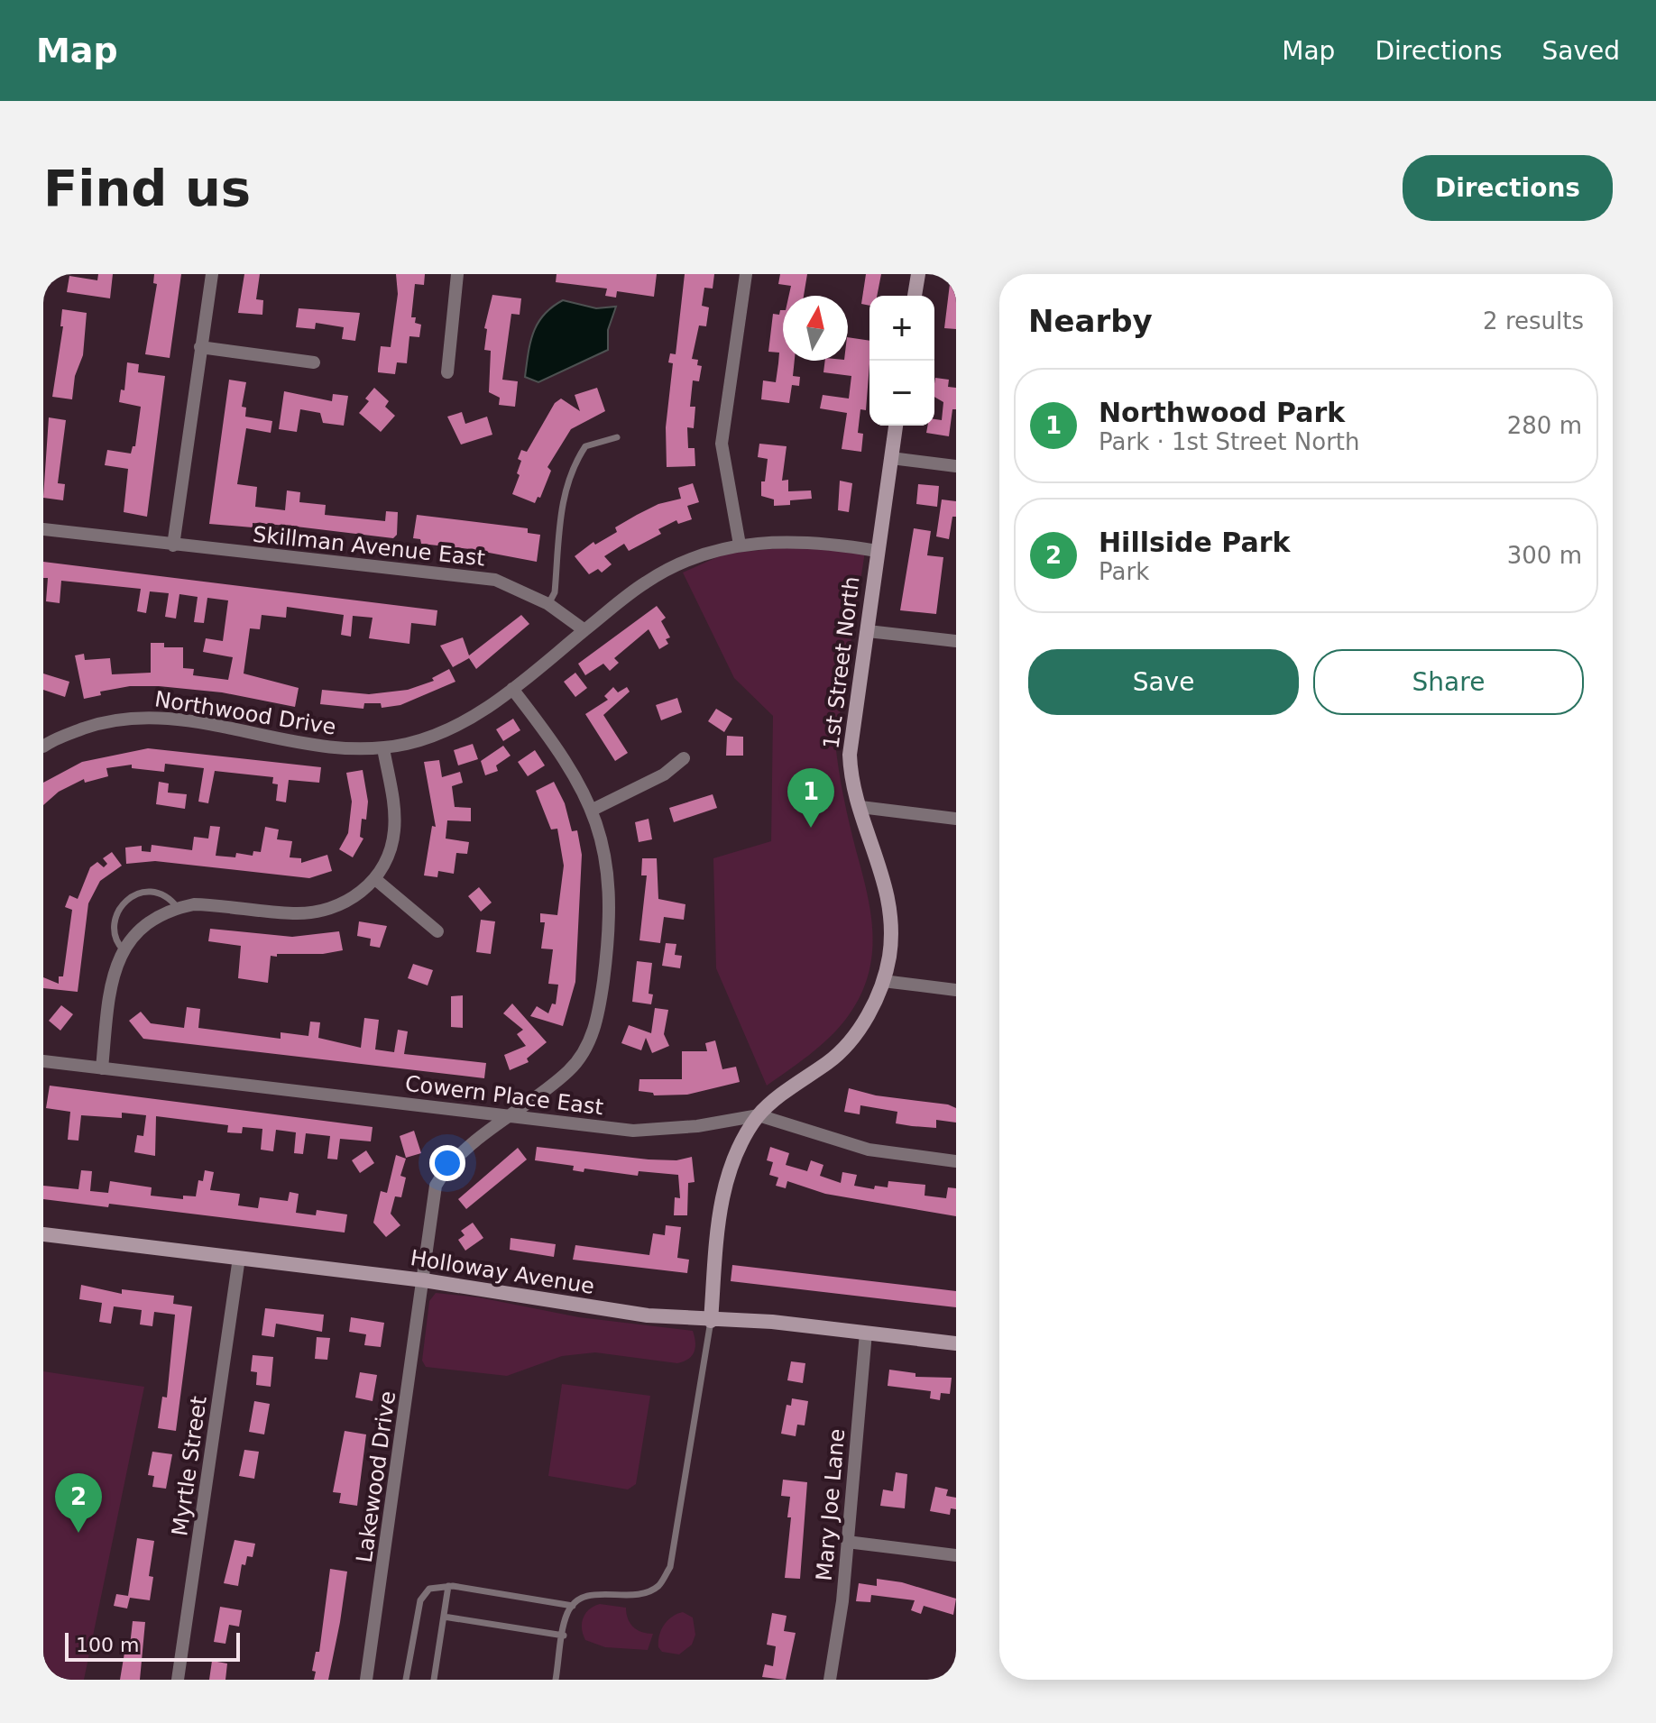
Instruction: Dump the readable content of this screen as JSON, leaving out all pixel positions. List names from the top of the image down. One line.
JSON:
{"streets":{"street":["Skillman Avenue East","1st Street North","Northwood Drive","Cowern Place East","Holloway Avenue","Myrtle Street","Lakewood Drive","Mary Joe Lane"]},"crossings":[["Skillman Avenue East","Northwood Drive"],["1st Street North","Cowern Place East"],["1st Street North","Holloway Avenue"],["Northwood Drive","Lakewood Drive"],["Cowern Place East","Lakewood Drive"],["Holloway Avenue","Myrtle Street"],["Holloway Avenue","Lakewood Drive"],["Holloway Avenue","Mary Joe Lane"]],"scale_bar":"100 m","north":"top","page":{"header":"Map","nav":["Map","Directions","Saved"],"buttons":["Directions",["Save","Share"]],"title":"Find us","heading":["Nearby","2 results"],"map_buttons":["+","−"],"list":[{"mark":"1","name":"Northwood Park","note":"Park · 1st Street North","value":"280 m"},{"mark":"2","name":"Hillside Park","note":"Park","value":"300 m"}],"pins":["1","2"],"scale":"100 m"}}
